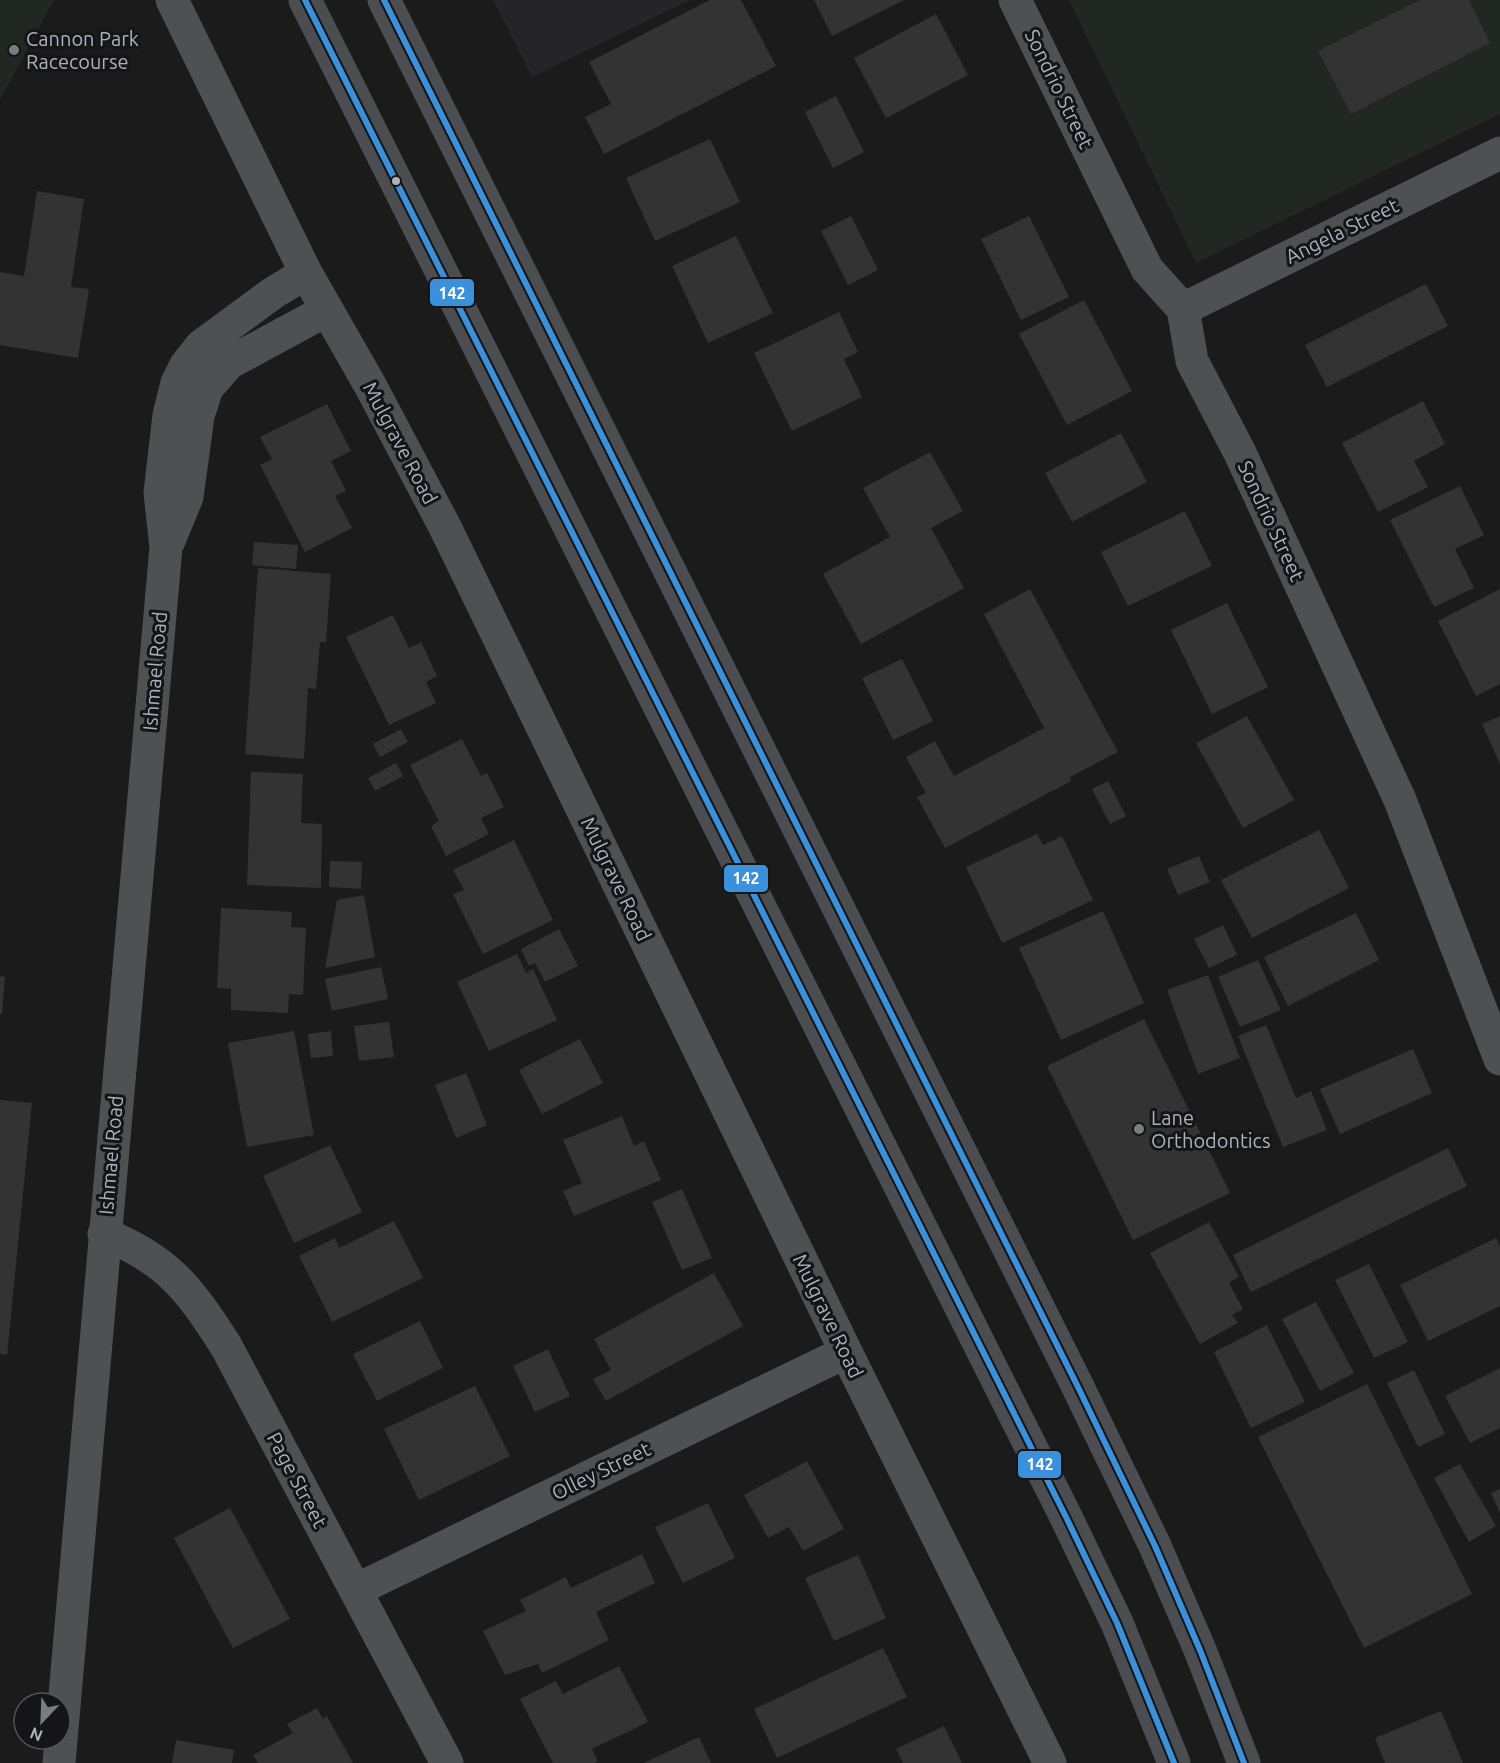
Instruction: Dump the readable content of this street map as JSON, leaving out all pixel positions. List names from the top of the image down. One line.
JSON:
{"streets":{"street":["Sondrio Street","Angela Street","Mulgrave Road","Ishmael Road","Olley Street","Page Street"]},"crossings":[["Sondrio Street","Angela Street"],["Mulgrave Road","Ishmael Road"],["Mulgrave Road","Olley Street"],["Ishmael Road","Page Street"],["Olley Street","Page Street"]],"places":["Cannon Park Racecourse","Lane Orthodontics"],"lines":["transit line 142"],"north":"bottom left"}
